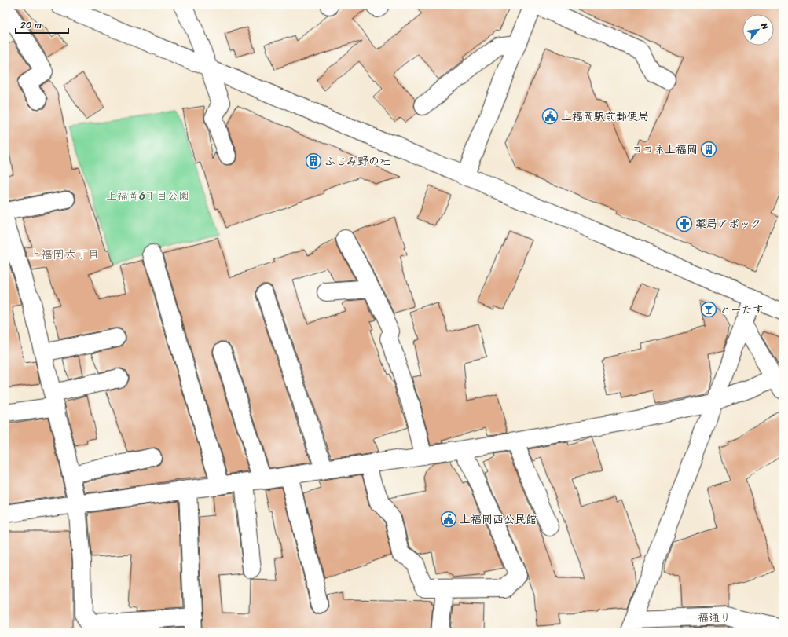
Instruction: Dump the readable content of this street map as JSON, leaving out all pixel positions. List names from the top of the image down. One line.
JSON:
{"streets":{"street":["一福通り"]},"districts":["上福岡六丁目"],"parks":["上福岡6丁目公園"],"places":{"public building":["上福岡駅前郵便局","上福岡西公民館"],"building":["ココネ上福岡","ふじみ野の杜"],"pharmacy":["薬局アポック"],"bar":["とーたす"]},"scale_bar":"20 m","north":"top right"}
